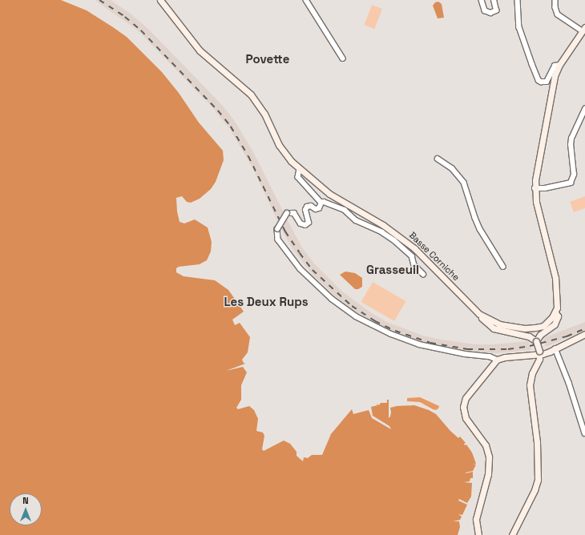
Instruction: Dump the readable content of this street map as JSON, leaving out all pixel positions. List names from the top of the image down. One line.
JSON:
{"streets":{"main road":["Basse Corniche"]},"districts":["Povette","Grasseuil","Les Deux Rups"],"north":"top"}
